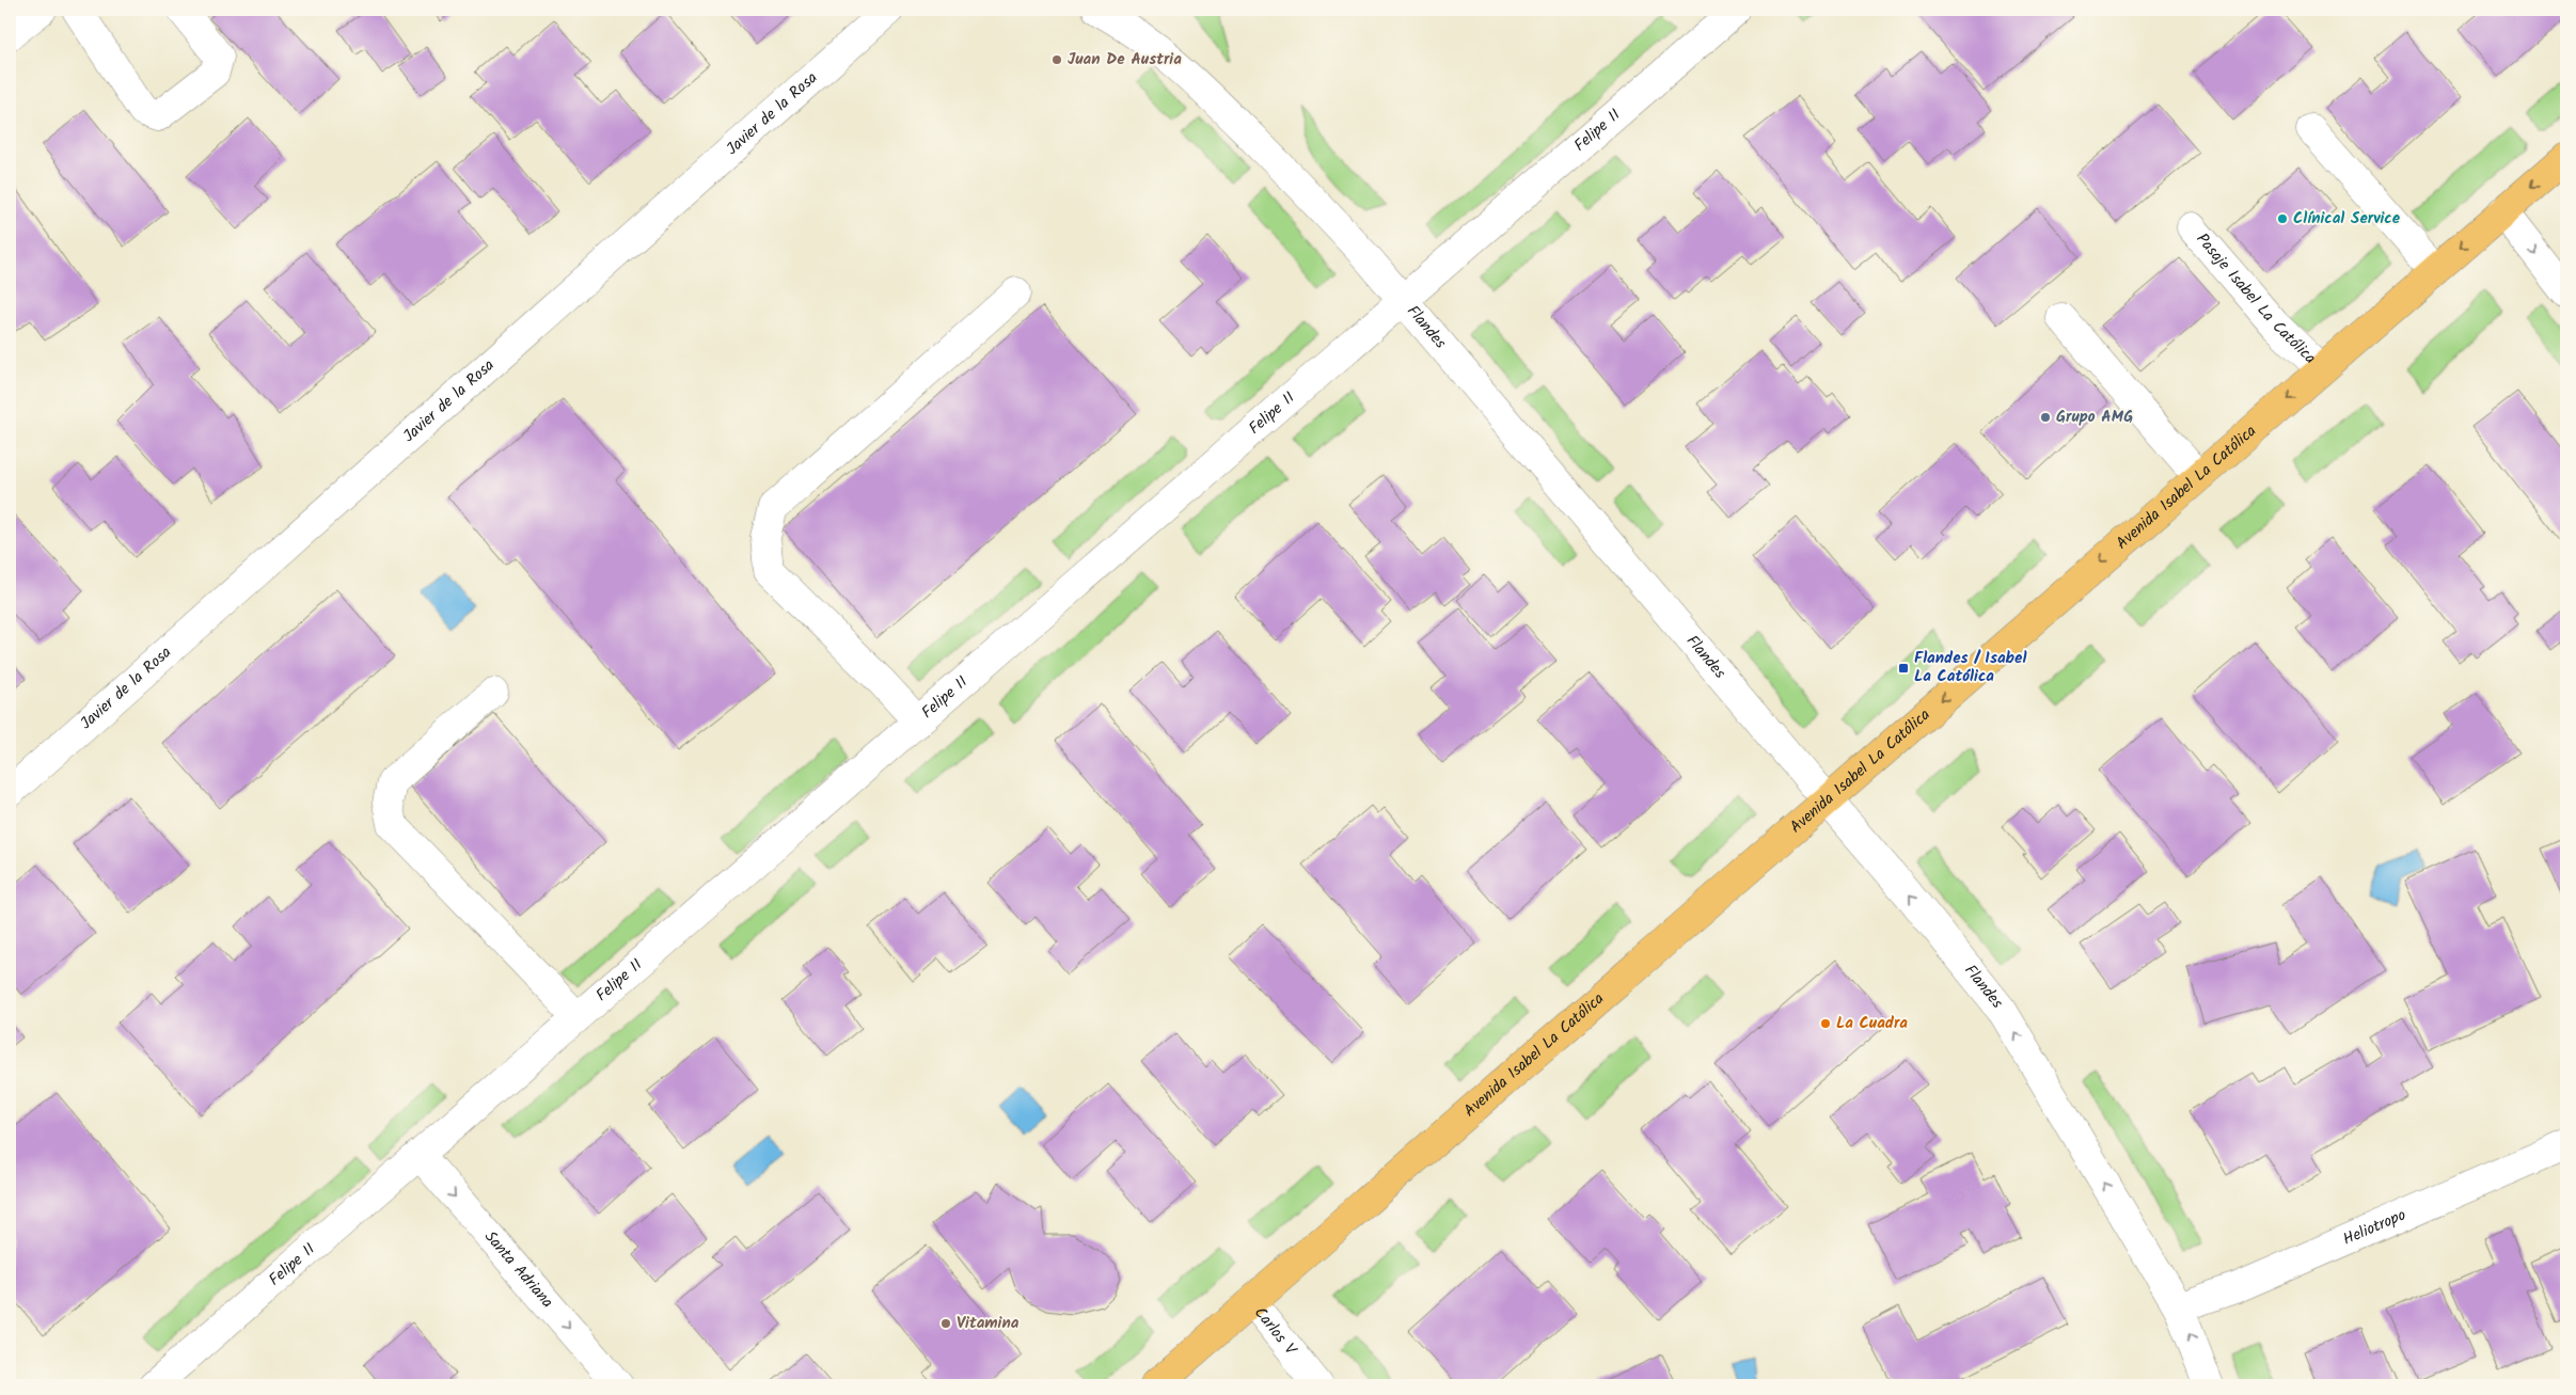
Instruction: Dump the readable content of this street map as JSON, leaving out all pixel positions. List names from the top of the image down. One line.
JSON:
{"streets":{"main road":["Avenida Isabel La Católica"],"street":["Javier de la Rosa","Felipe II","Pasaje Isabel La Católica","Flandes","Heliotropo","Santa Adriana","Carlos V"]},"crossings":[["Felipe II","Flandes"],["Felipe II","Santa Adriana"],["Pasaje Isabel La Católica","Avenida Isabel La Católica"],["Flandes","Avenida Isabel La Católica"],["Flandes","Heliotropo"],["Avenida Isabel La Católica","Carlos V"]],"one_way":["Flandes","Avenida Isabel La Católica","Santa Adriana"],"places":{"other":["Juan De Austria","Clínical Service","Grupo AMG","La Cuadra","Vitamina"],"transit":["Flandes / Isabel La Católica"]}}
